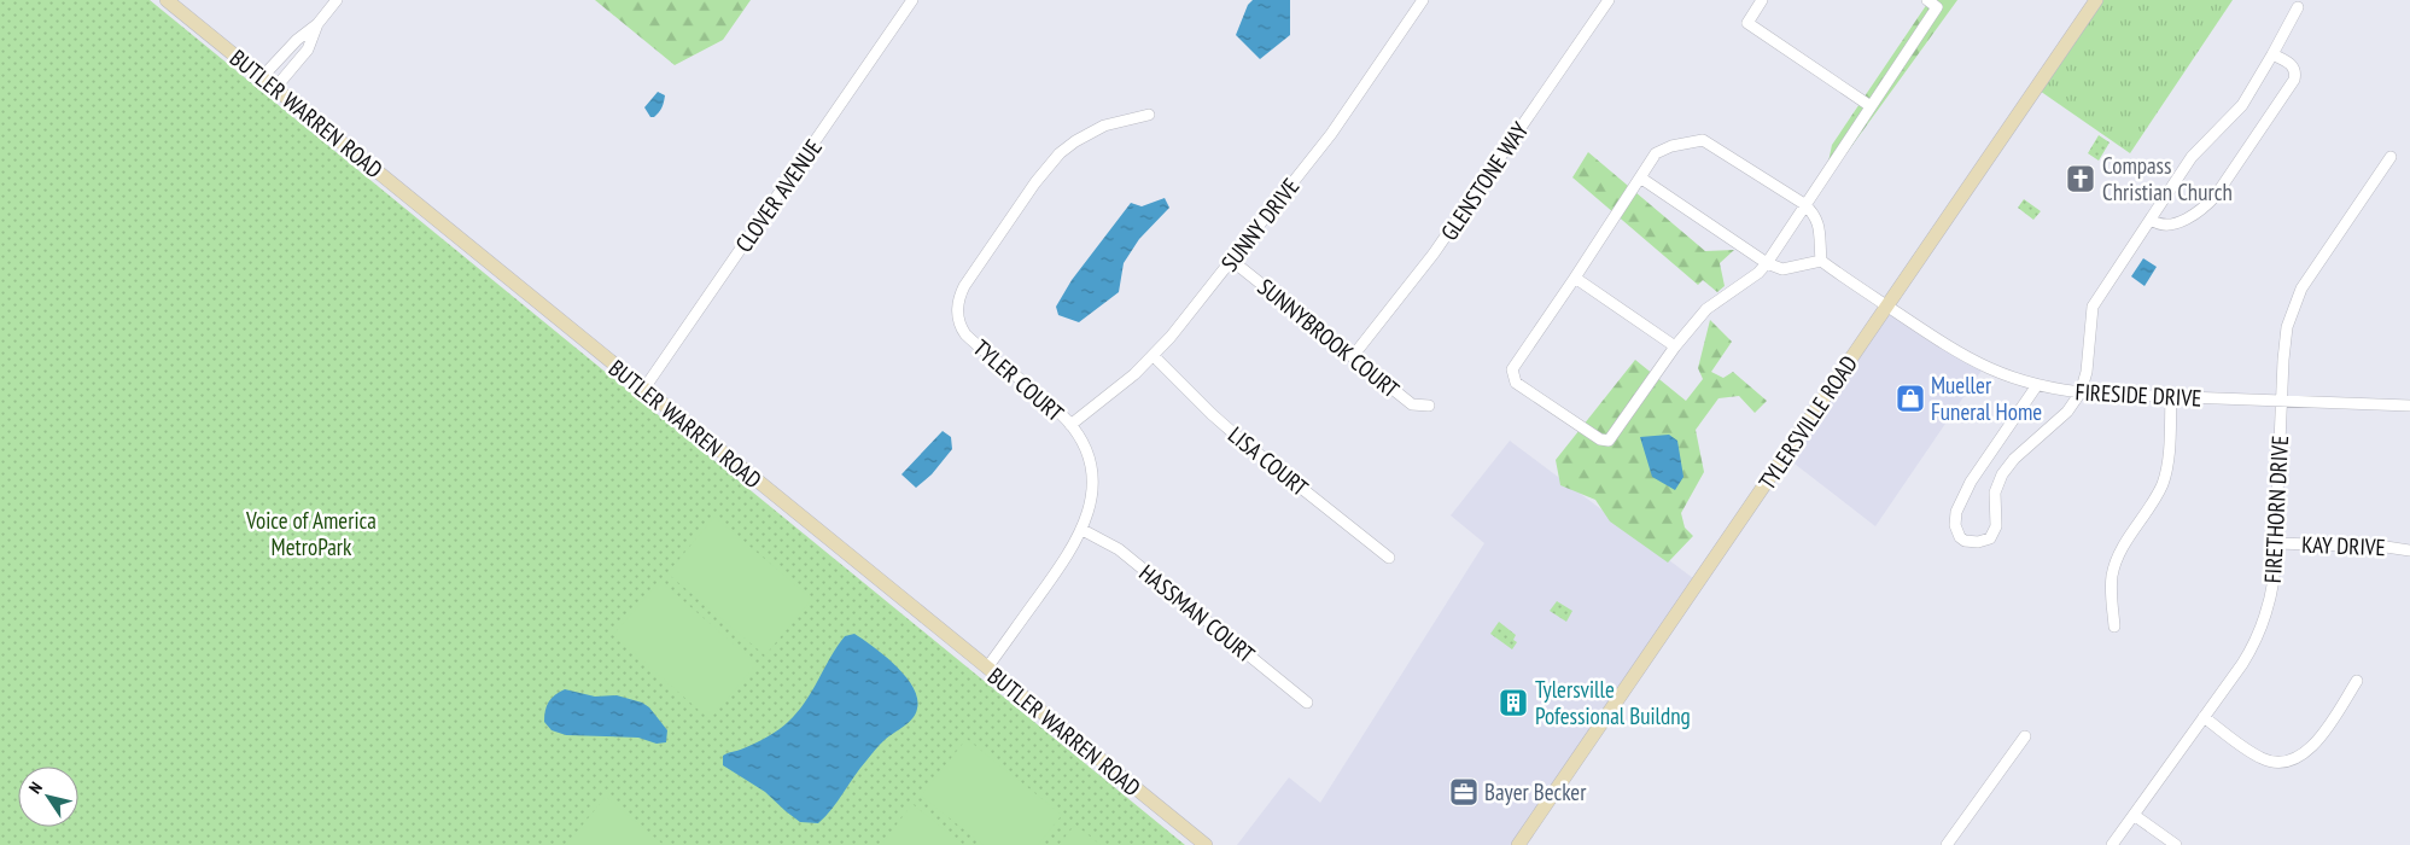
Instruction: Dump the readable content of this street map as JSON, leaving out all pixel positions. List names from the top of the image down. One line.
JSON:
{"streets":{"main road":["BUTLER WARREN ROAD","TYLERSVILLE ROAD"],"street":["GLENSTONE WAY","CLOVER AVENUE","SUNNY DRIVE","SUNNYBROOK COURT","TYLER COURT","FIRESIDE DRIVE","LISA COURT","FIRETHORN DRIVE","KAY DRIVE","HASSMAN COURT"]},"crossings":[["BUTLER WARREN ROAD","CLOVER AVENUE"],["BUTLER WARREN ROAD","TYLER COURT"],["GLENSTONE WAY","SUNNYBROOK COURT"],["SUNNY DRIVE","SUNNYBROOK COURT"],["SUNNY DRIVE","TYLER COURT"],["SUNNY DRIVE","LISA COURT"],["TYLER COURT","HASSMAN COURT"],["FIRESIDE DRIVE","TYLERSVILLE ROAD"],["FIRESIDE DRIVE","FIRETHORN DRIVE"],["FIRETHORN DRIVE","KAY DRIVE"]],"parks":["Voice of America MetroPark"],"places":{"church":["Compass Christian Church"],"shop":["Mueller Funeral Home"],"building":["Tylersville Pofessional Buildng"],"office":["Bayer Becker"]},"north":"top left"}
